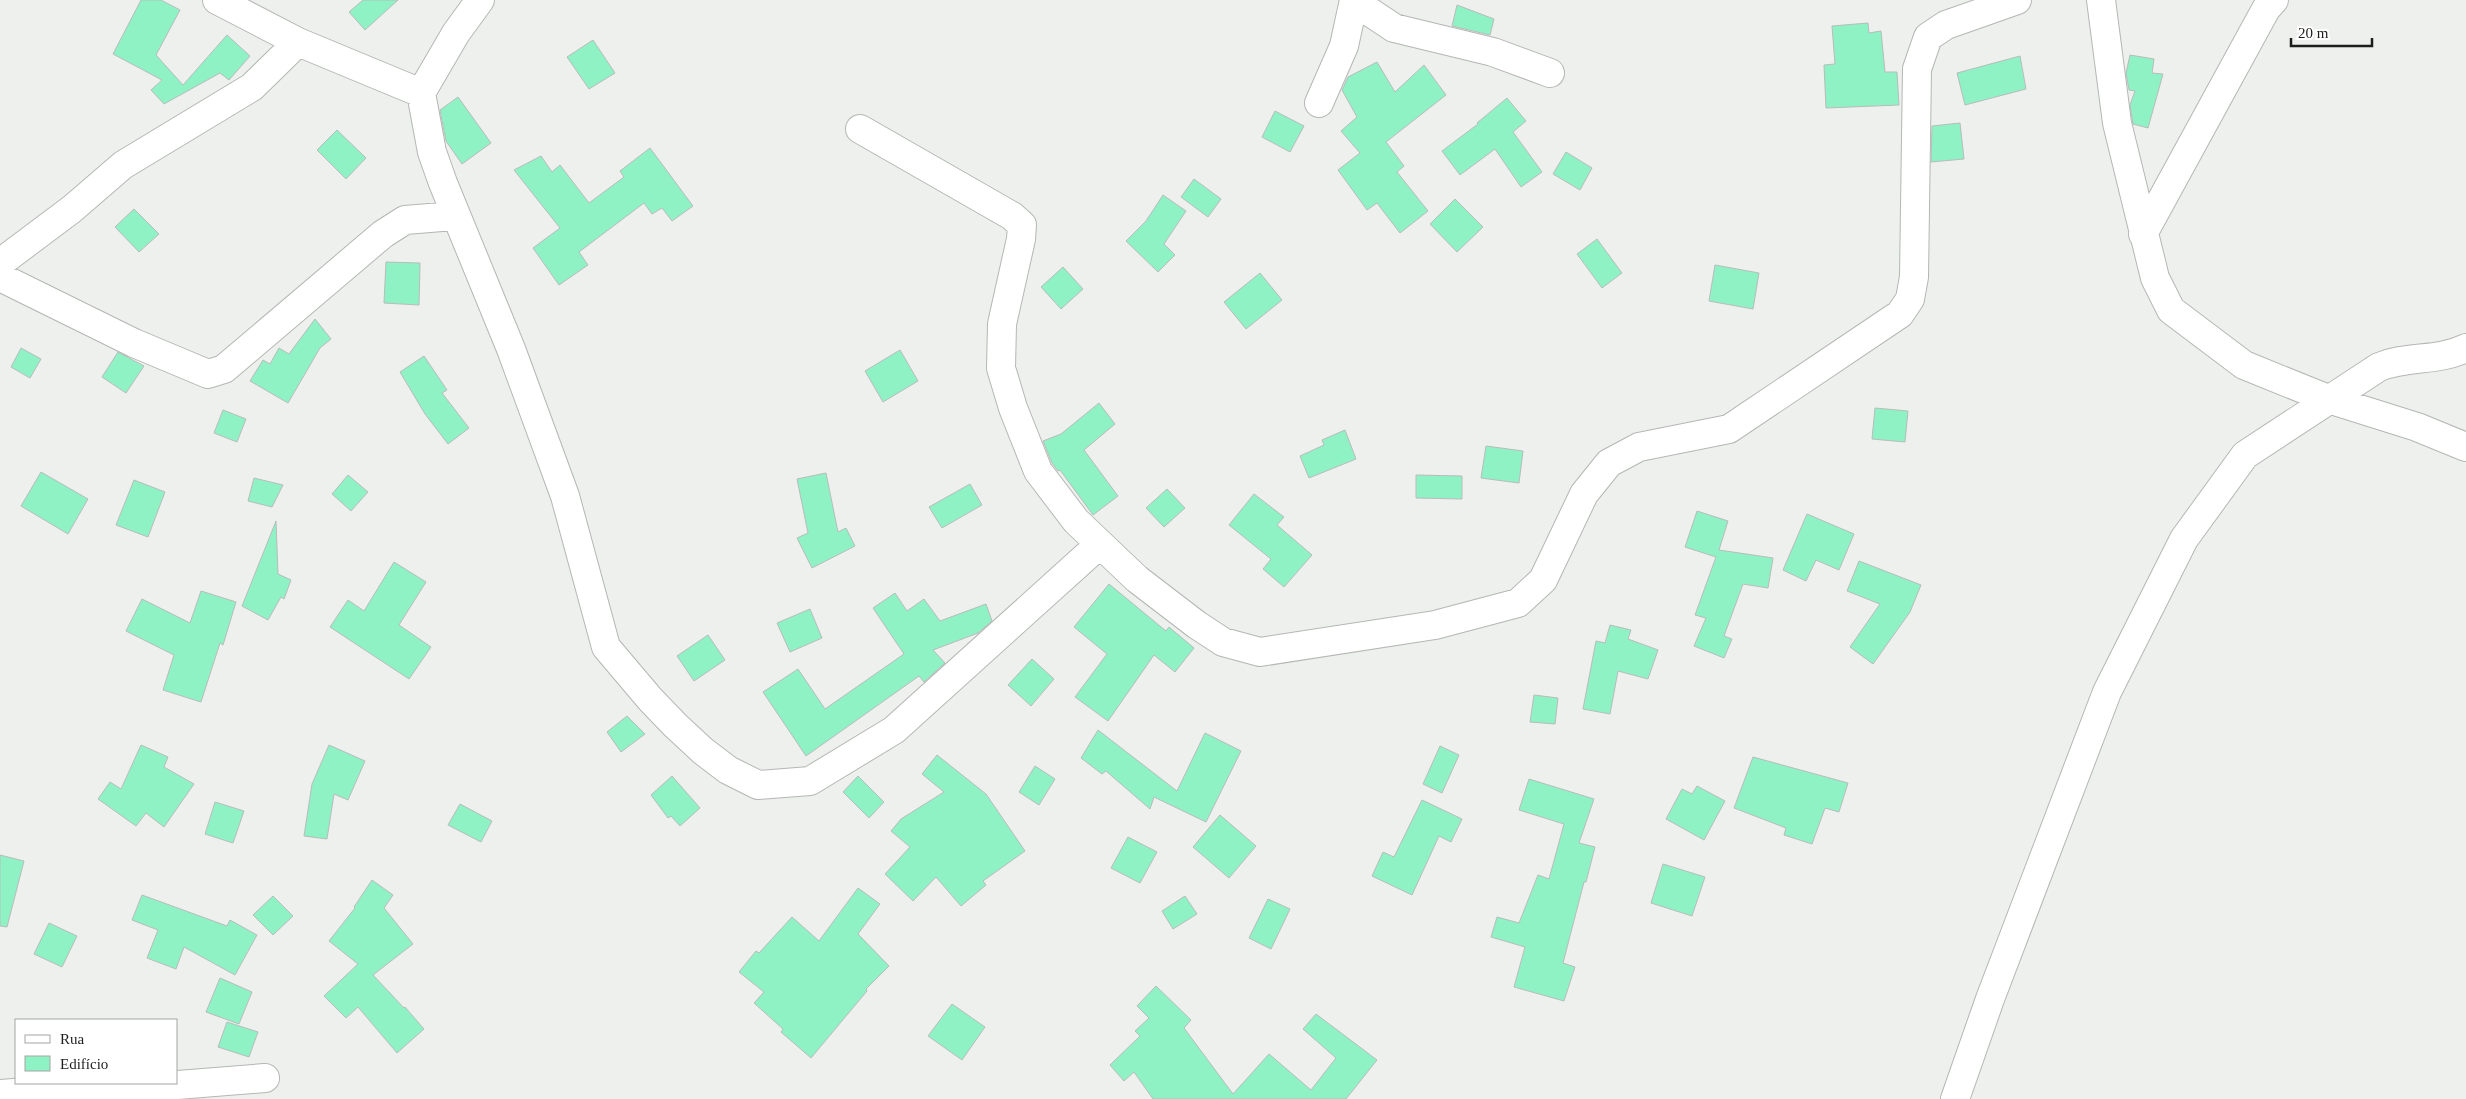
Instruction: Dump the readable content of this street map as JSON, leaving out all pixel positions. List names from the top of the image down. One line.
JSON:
{"legend":["Rua","Edifício"],"scale_bar":"20 m"}
